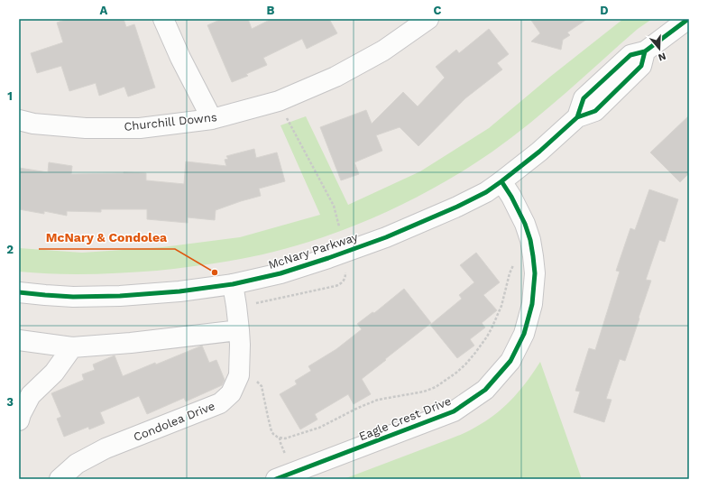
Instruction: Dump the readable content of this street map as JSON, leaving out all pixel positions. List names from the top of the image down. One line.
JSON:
{"streets":{"street":["Churchill Downs","McNary Parkway","Eagle Crest Drive","Condolea Drive"]},"crossings":[["McNary Parkway","Eagle Crest Drive"],["McNary Parkway","Condolea Drive"]],"places":["McNary & Condolea"],"north":"bottom","grid":{"columns":["A","B","C","D"],"rows":["1","2","3"]}}
